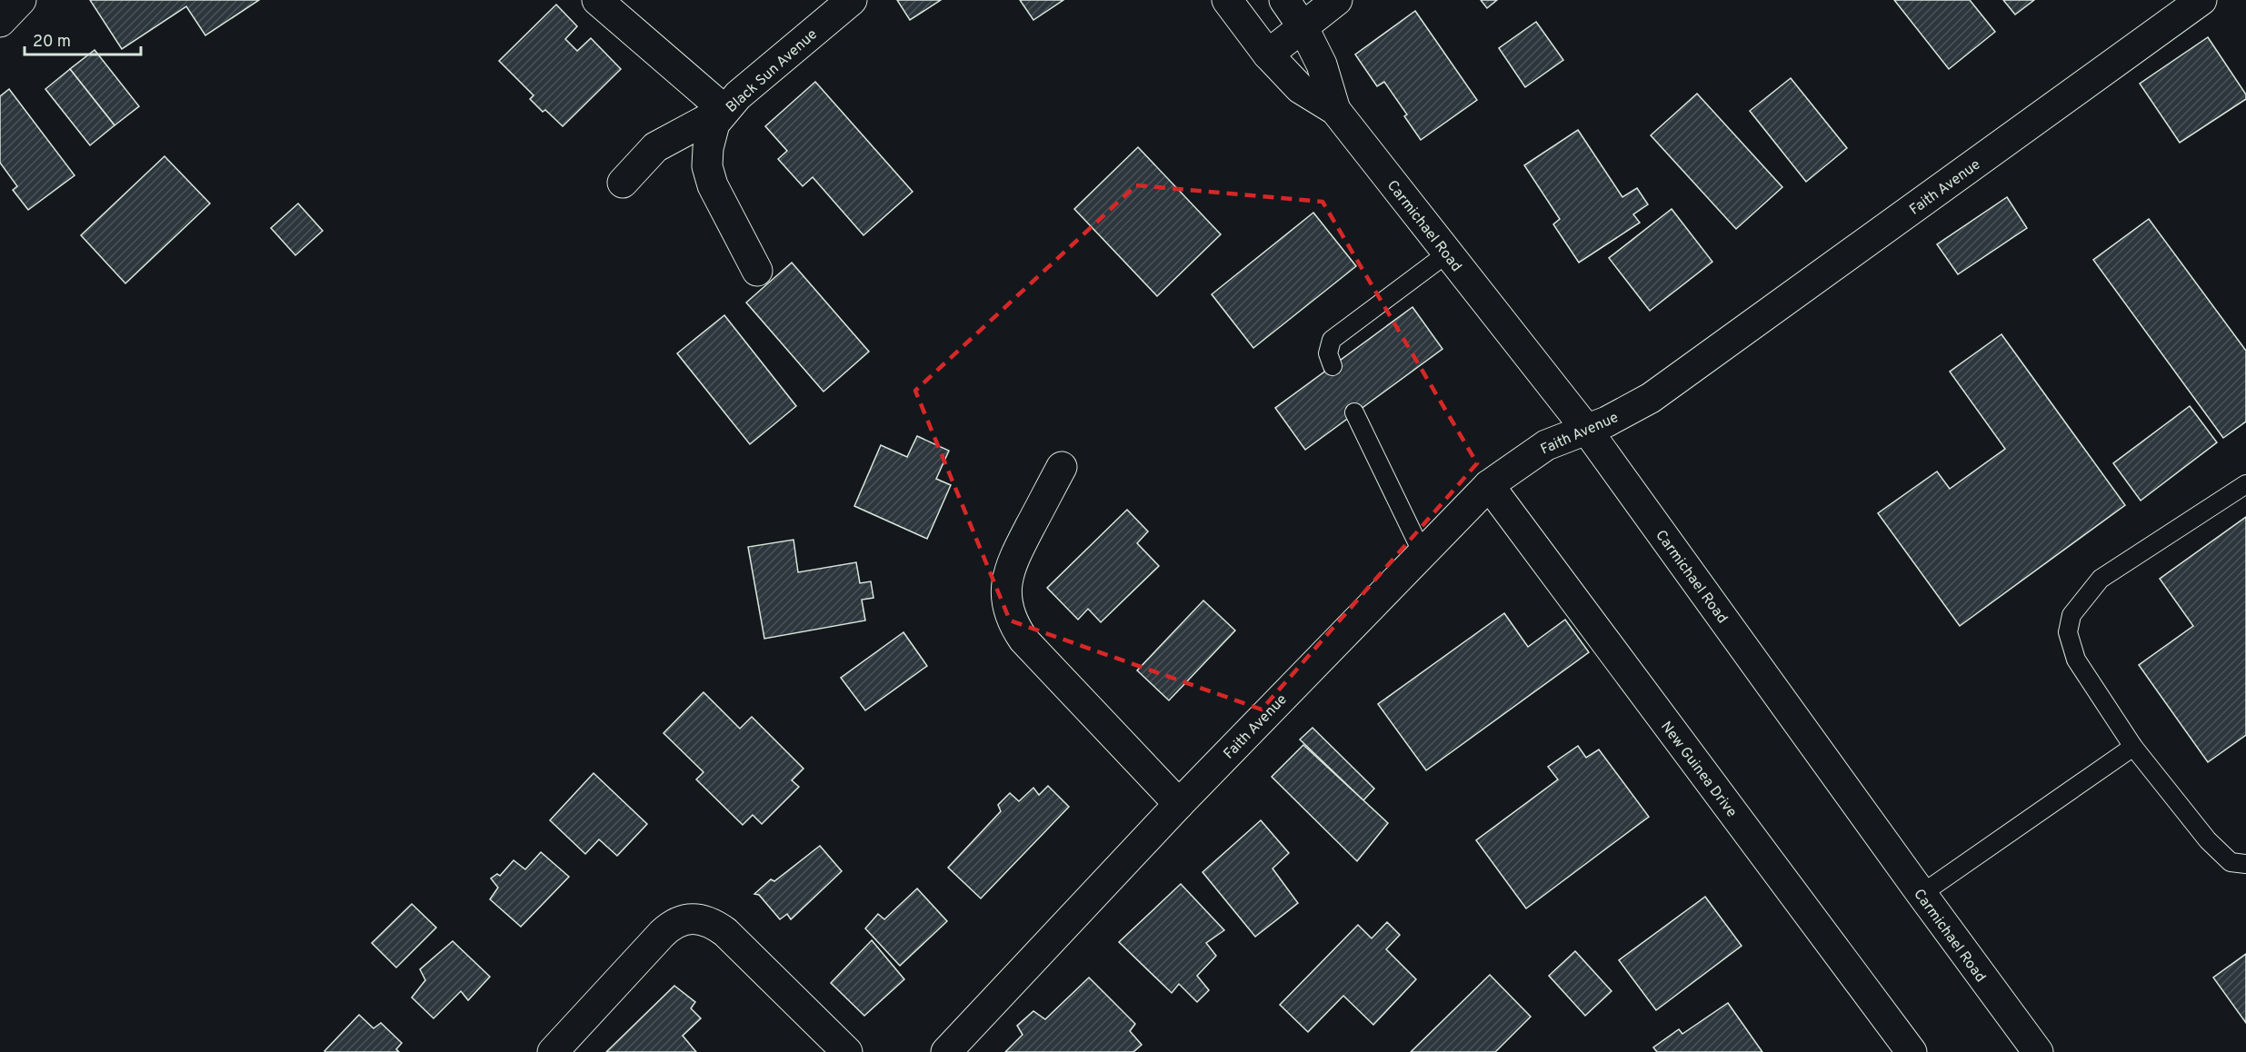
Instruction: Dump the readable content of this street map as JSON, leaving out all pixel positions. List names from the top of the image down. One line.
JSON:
{"streets":{"street":["Black Sun Avenue","Faith Avenue","Carmichael Road","New Guinea Drive"]},"crossings":[["Faith Avenue","Carmichael Road"],["Faith Avenue","New Guinea Drive"]],"scale_bar":"20 m"}
